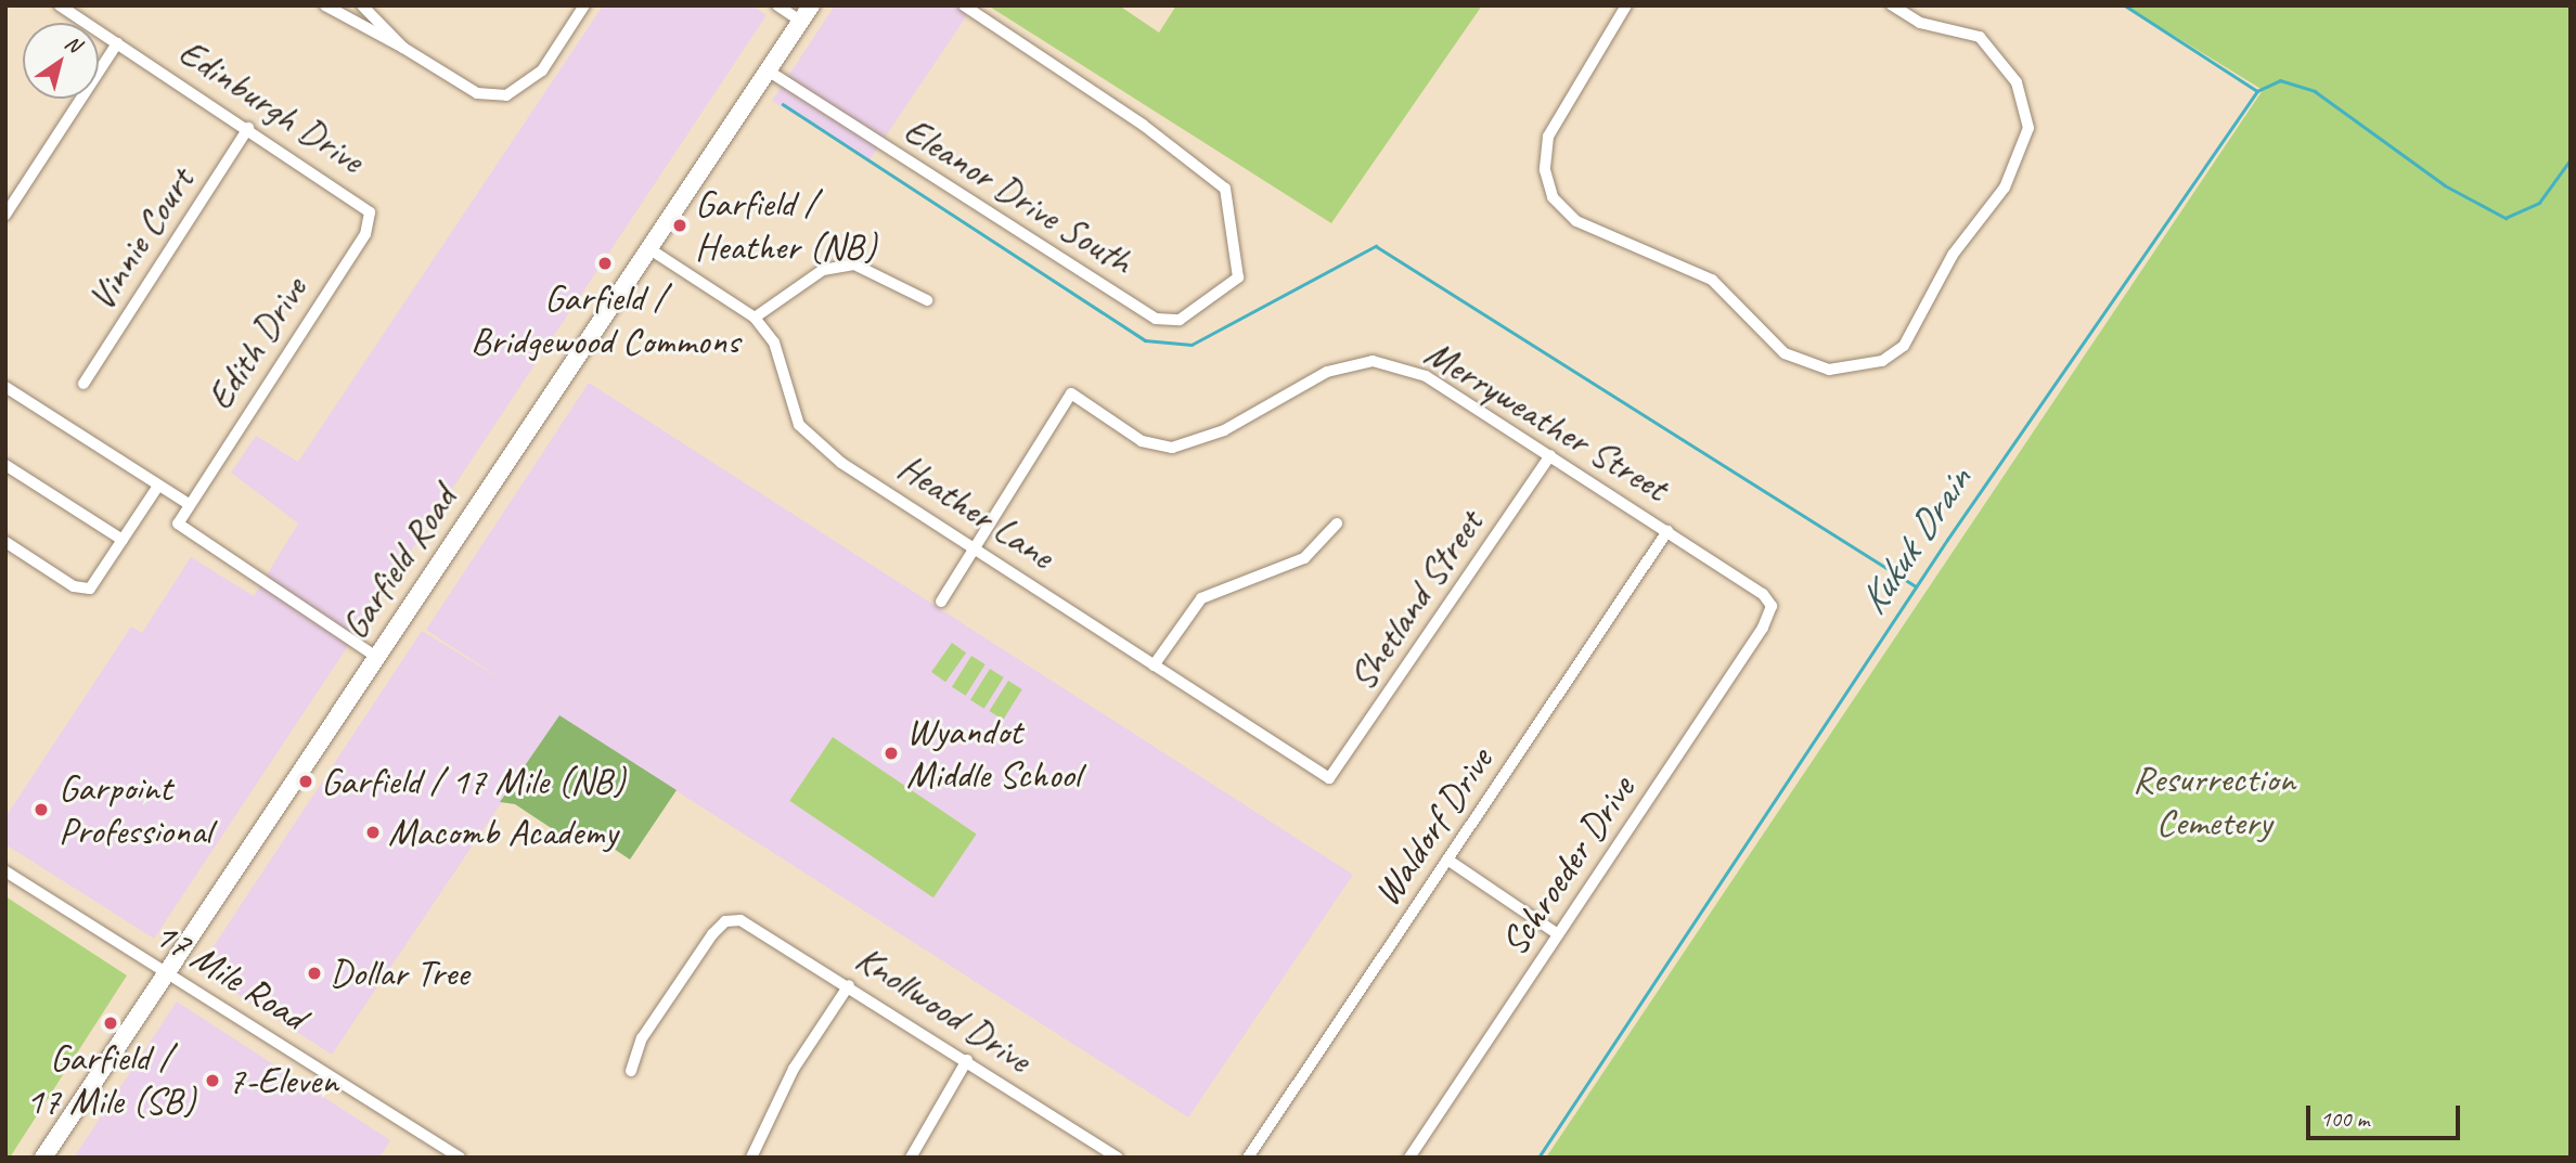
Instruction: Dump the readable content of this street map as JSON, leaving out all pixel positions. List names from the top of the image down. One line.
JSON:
{"streets":{"main road":["Garfield Road"],"street":["Edinburgh Drive","Eleanor Drive South","Vinnie Court","Edith Drive","Merryweather Street","Heather Lane","Shetland Street","Waldorf Drive","Schroeder Drive","17 Mile Road","Knollwood Drive"]},"crossings":[["Edinburgh Drive","Vinnie Court"],["Edinburgh Drive","Edith Drive"],["Eleanor Drive South","Garfield Road"],["Merryweather Street","Heather Lane"],["Merryweather Street","Shetland Street"],["Merryweather Street","Waldorf Drive"],["Merryweather Street","Schroeder Drive"],["Heather Lane","Garfield Road"],["Heather Lane","Shetland Street"],["Garfield Road","17 Mile Road"]],"water":["Kukuk Drain"],"parks":["Resurrection Cemetery"],"places":["Garfield / Heather (NB)","Garfield / Bridgewood Commons","Wyandot Middle School","Garfield / 17 Mile (NB)","Garpoint Professional","Macomb Academy","Dollar Tree","Garfield / 17 Mile (SB)","7-Eleven"],"scale_bar":"100 m","north":"top right"}
